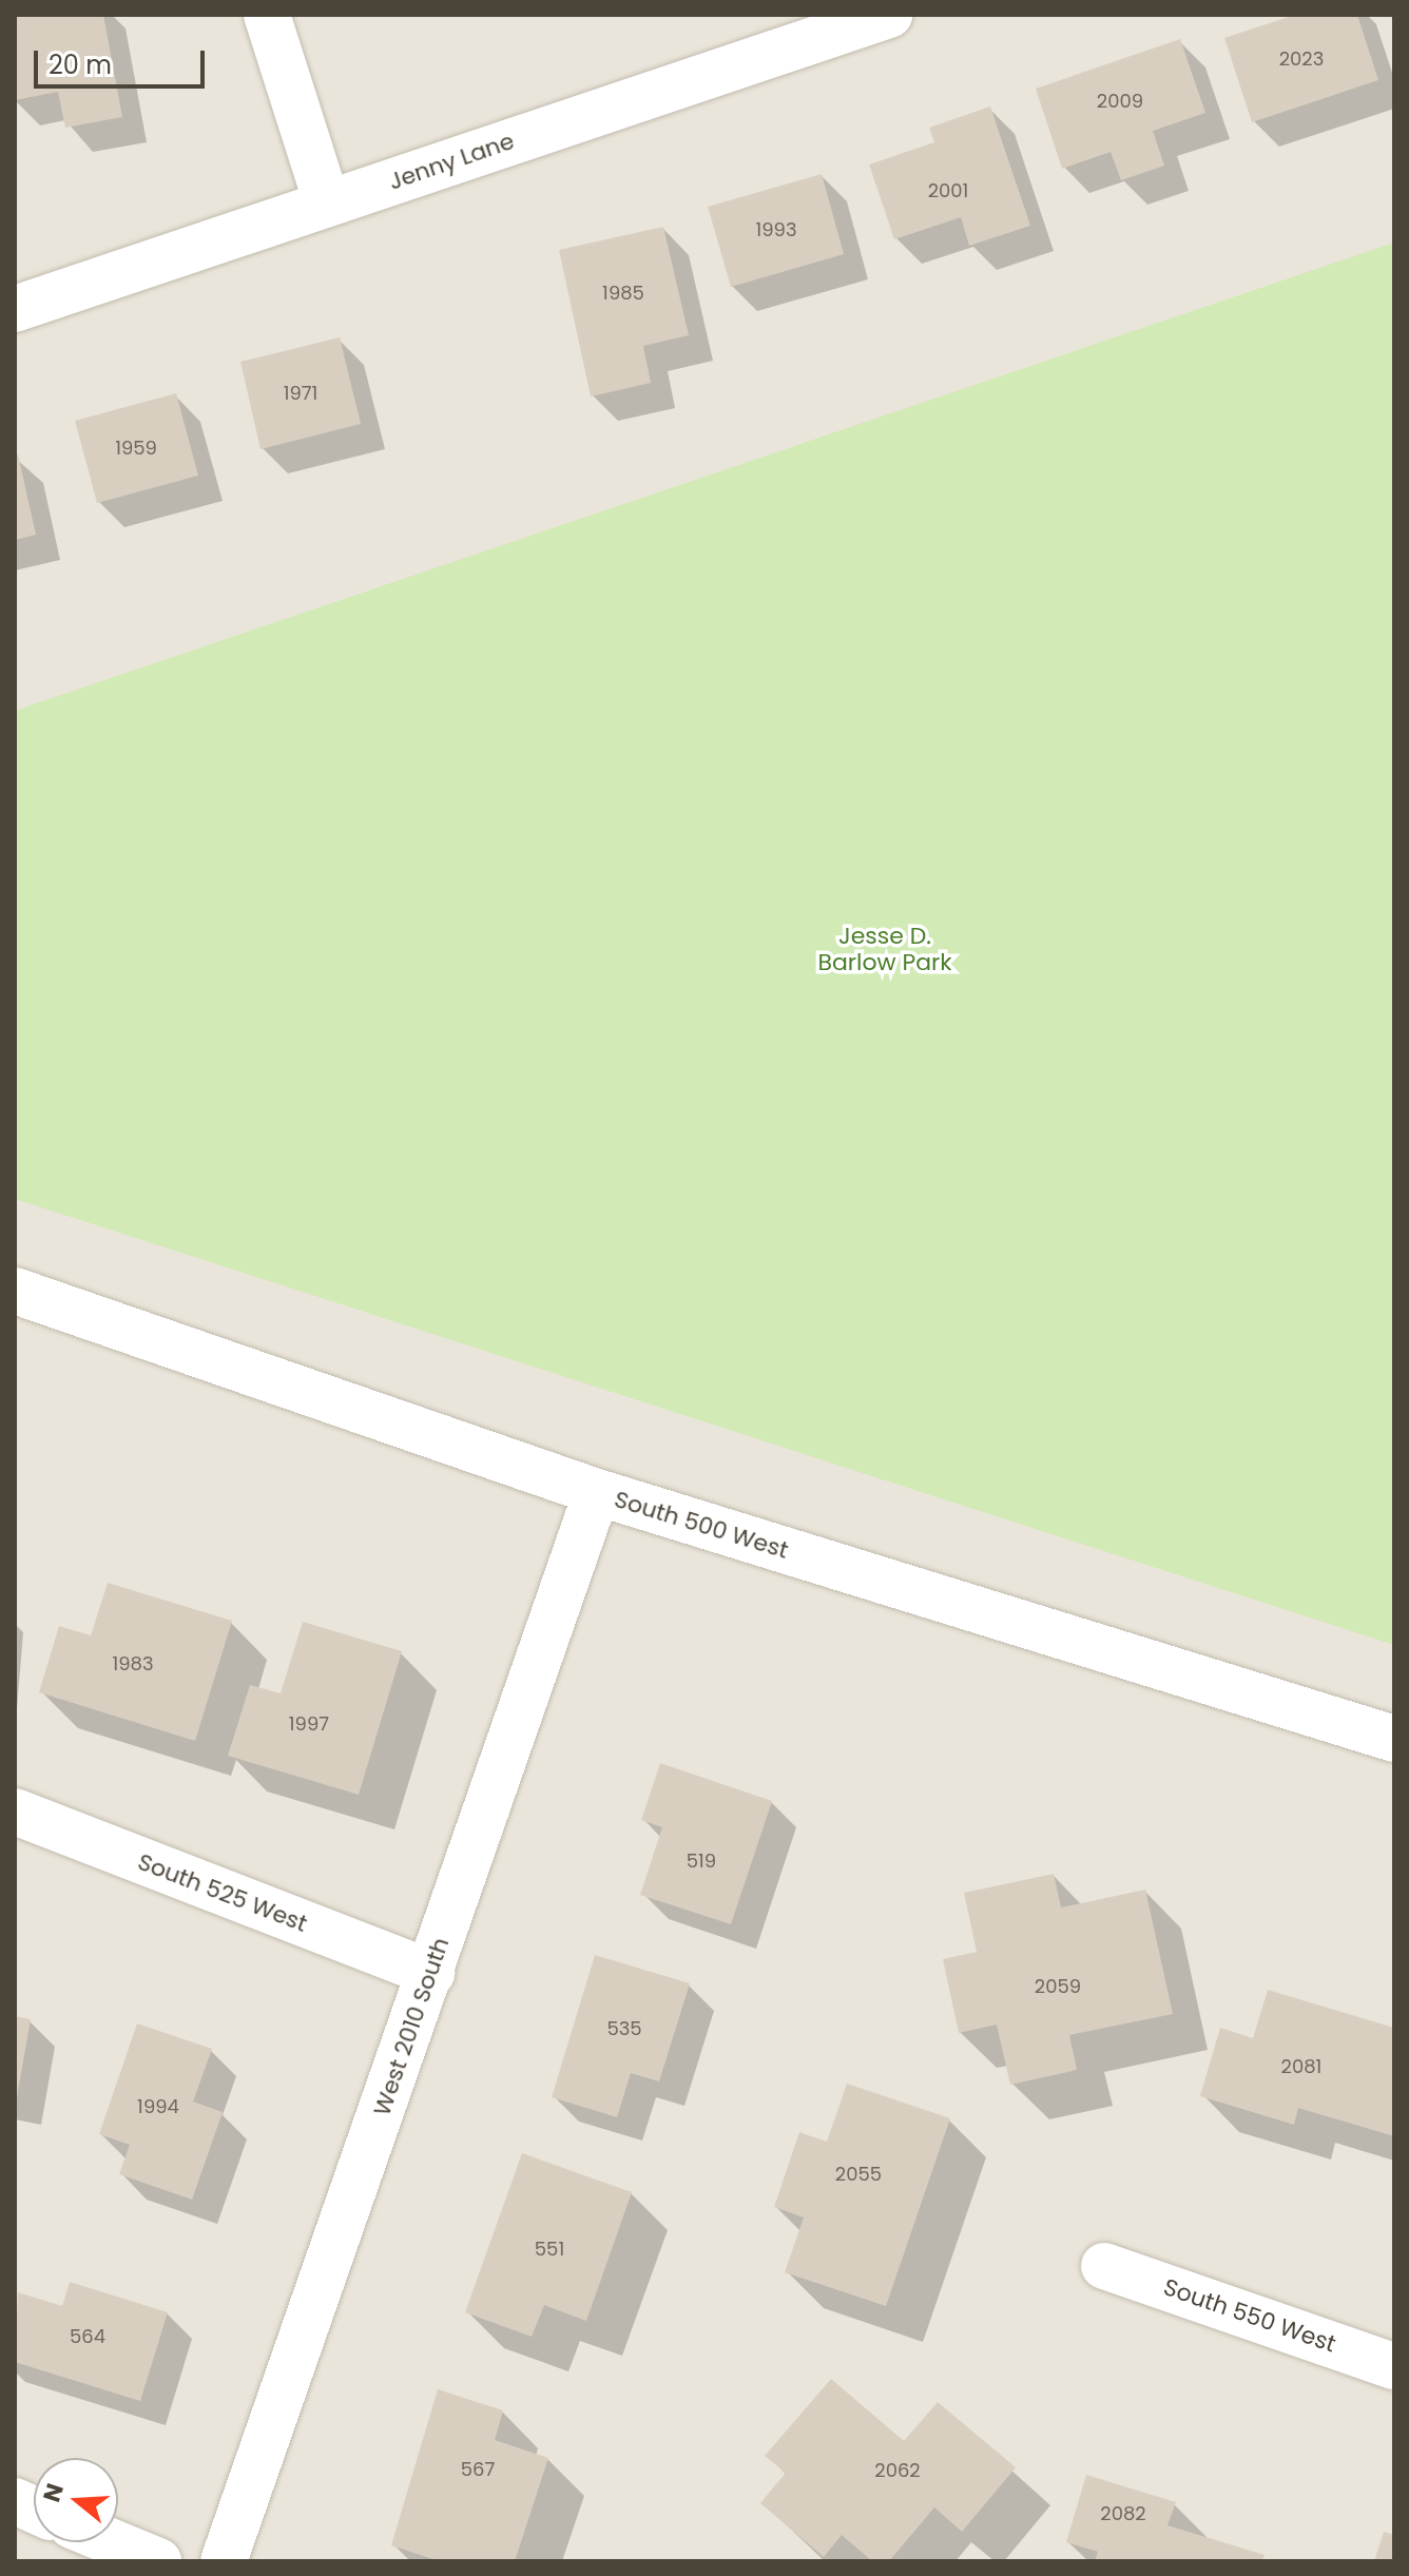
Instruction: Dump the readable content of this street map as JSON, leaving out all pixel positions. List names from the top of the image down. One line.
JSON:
{"streets":{"street":["Jenny Lane","South 500 West","South 525 West","West 2010 South","South 550 West"]},"crossings":[["South 500 West","West 2010 South"],["South 525 West","West 2010 South"]],"parks":["Jesse D. Barlow Park"],"house_numbers":["2023","2009","2001","1993","1985","1971","1959","1983","1997","519","2059","535","2081","1994","2055","551","564","567","2062","2082"],"scale_bar":"20 m","north":"left"}
